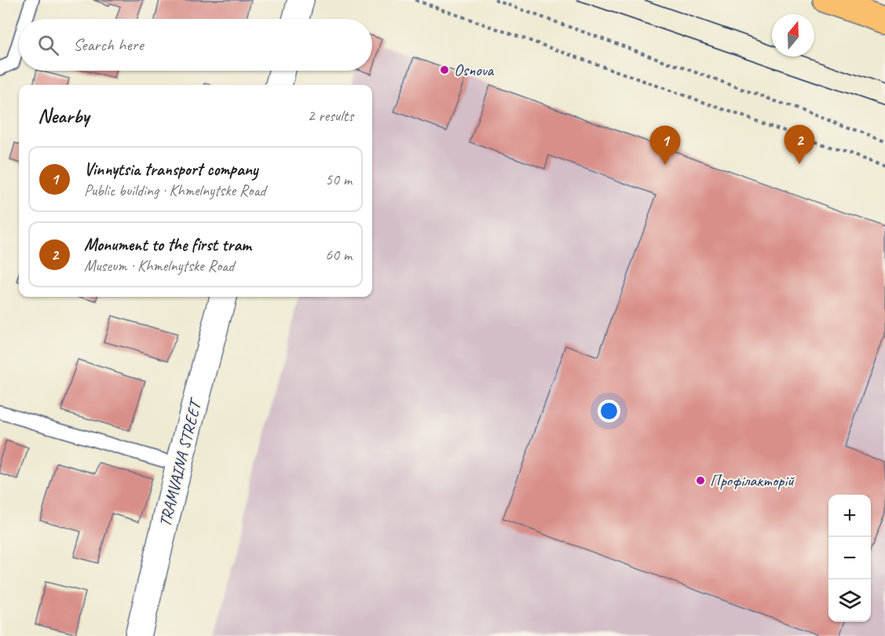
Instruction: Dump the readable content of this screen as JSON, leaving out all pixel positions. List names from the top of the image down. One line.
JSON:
{"streets":{"street":["TRAMVAINA STREET"]},"places":["Osnova","Профілакторій"],"north":"top","page":{"search":"Search here","heading":["Nearby","2 results"],"pins":["2","1"],"list":[{"mark":"1","name":"Vinnytsia transport company","note":"Public building · Khmelnytske Road","value":"50 m"},{"mark":"2","name":"Monument to the first tram","note":"Museum · Khmelnytske Road","value":"60 m"}],"map_buttons":["+","−"]}}
